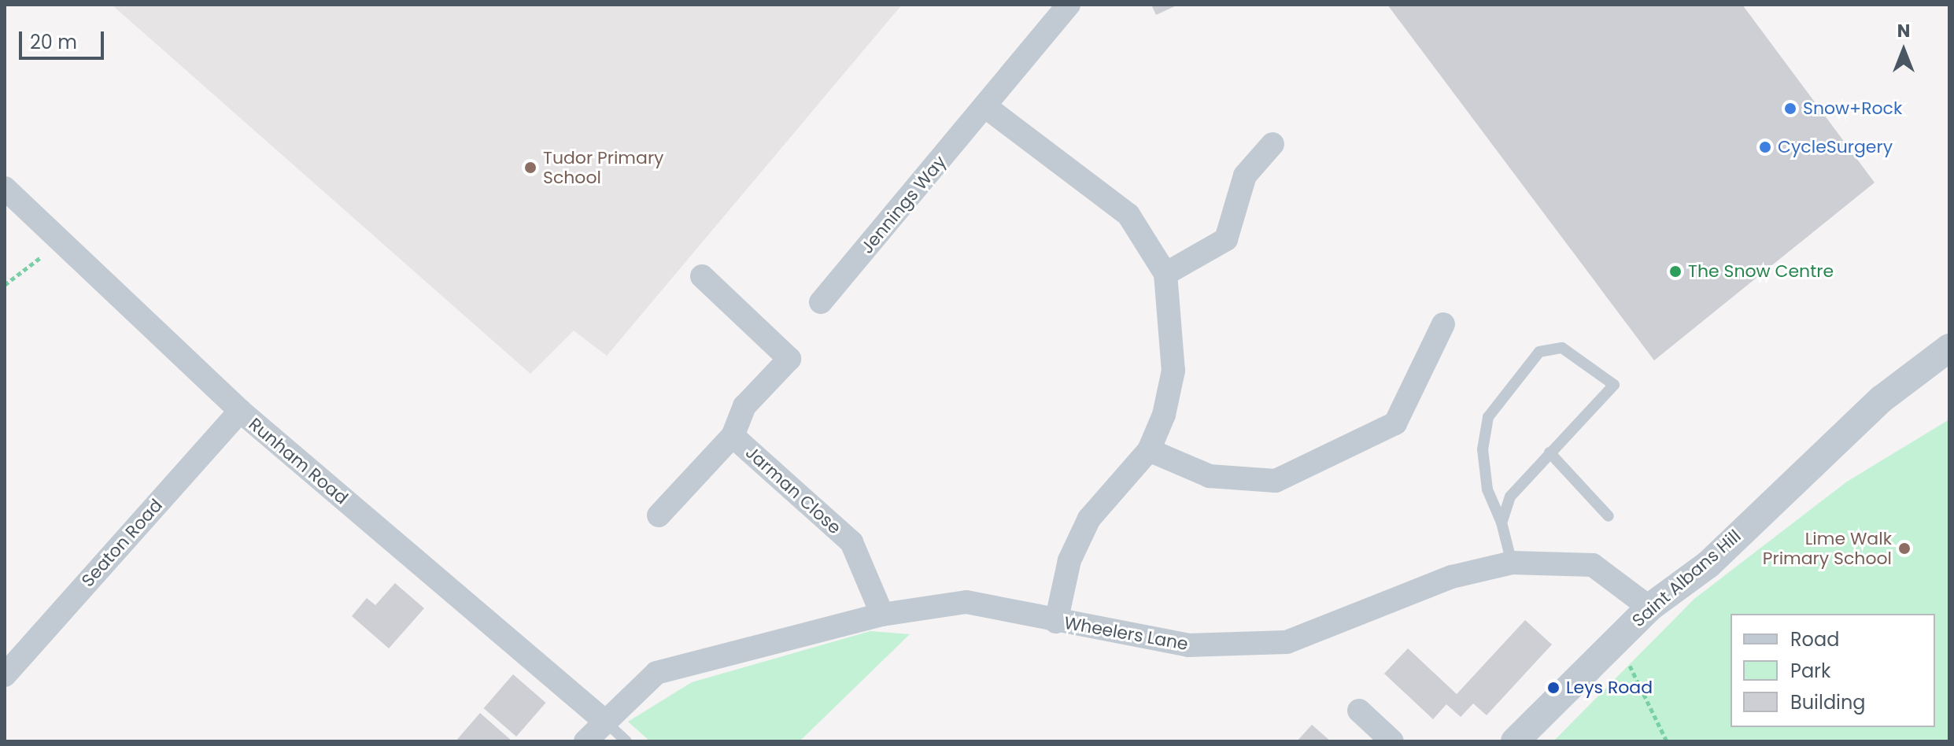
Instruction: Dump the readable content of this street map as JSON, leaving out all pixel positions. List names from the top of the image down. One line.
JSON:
{"streets":{"street":["Jennings Way","Runham Road","Jarman Close","Seaton Road","Saint Albans Hill","Wheelers Lane"]},"crossings":[["Runham Road","Seaton Road"],["Runham Road","Wheelers Lane"],["Jarman Close","Wheelers Lane"],["Saint Albans Hill","Wheelers Lane"]],"places":["Snow+Rock","CycleSurgery","Tudor Primary School","The Snow Centre","Lime Walk Primary School","Leys Road"],"legend":["Road","Park","Building"],"scale_bar":"20 m","north":"top"}
